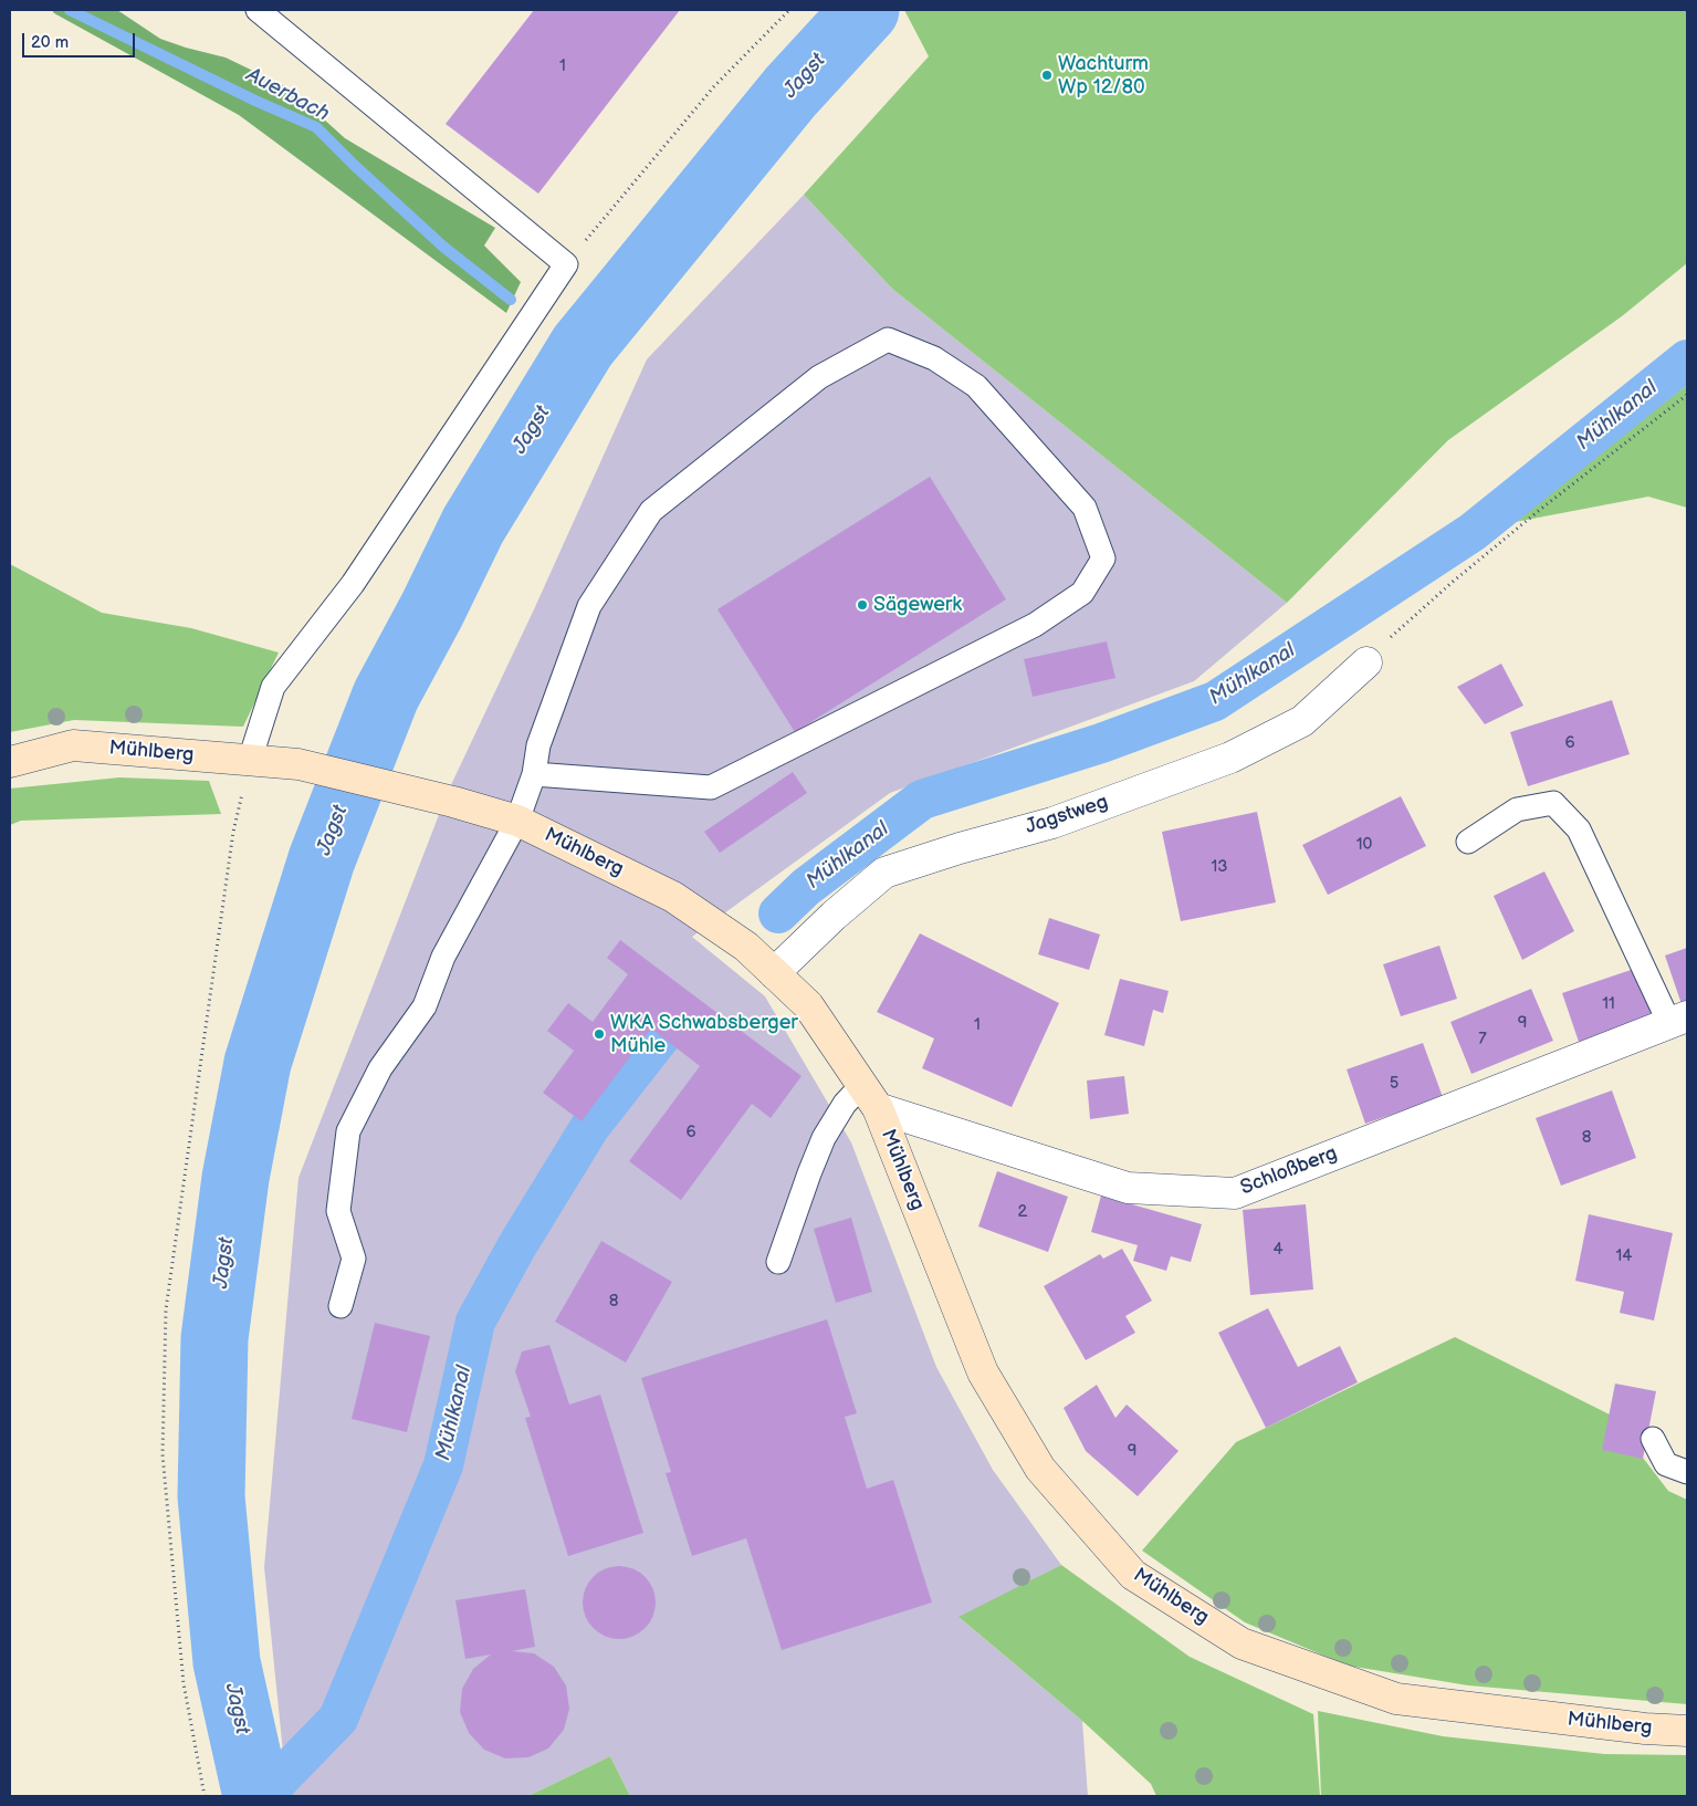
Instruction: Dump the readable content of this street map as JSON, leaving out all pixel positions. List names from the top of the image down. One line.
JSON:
{"streets":{"street":["Mühlberg","Jagstweg","Schloßberg"]},"crossings":[["Mühlberg","Jagstweg"],["Mühlberg","Schloßberg"]],"water":["Jagst","Auerbach","Mühlkanal"],"places":["Wachturm Wp 12/80","Sägewerk","WKA Schwabsberger Mühle"],"house_numbers":["1","6","10","13","11","9","1","7","5","6","8","2","4","14","8","9"],"scale_bar":"20 m"}
